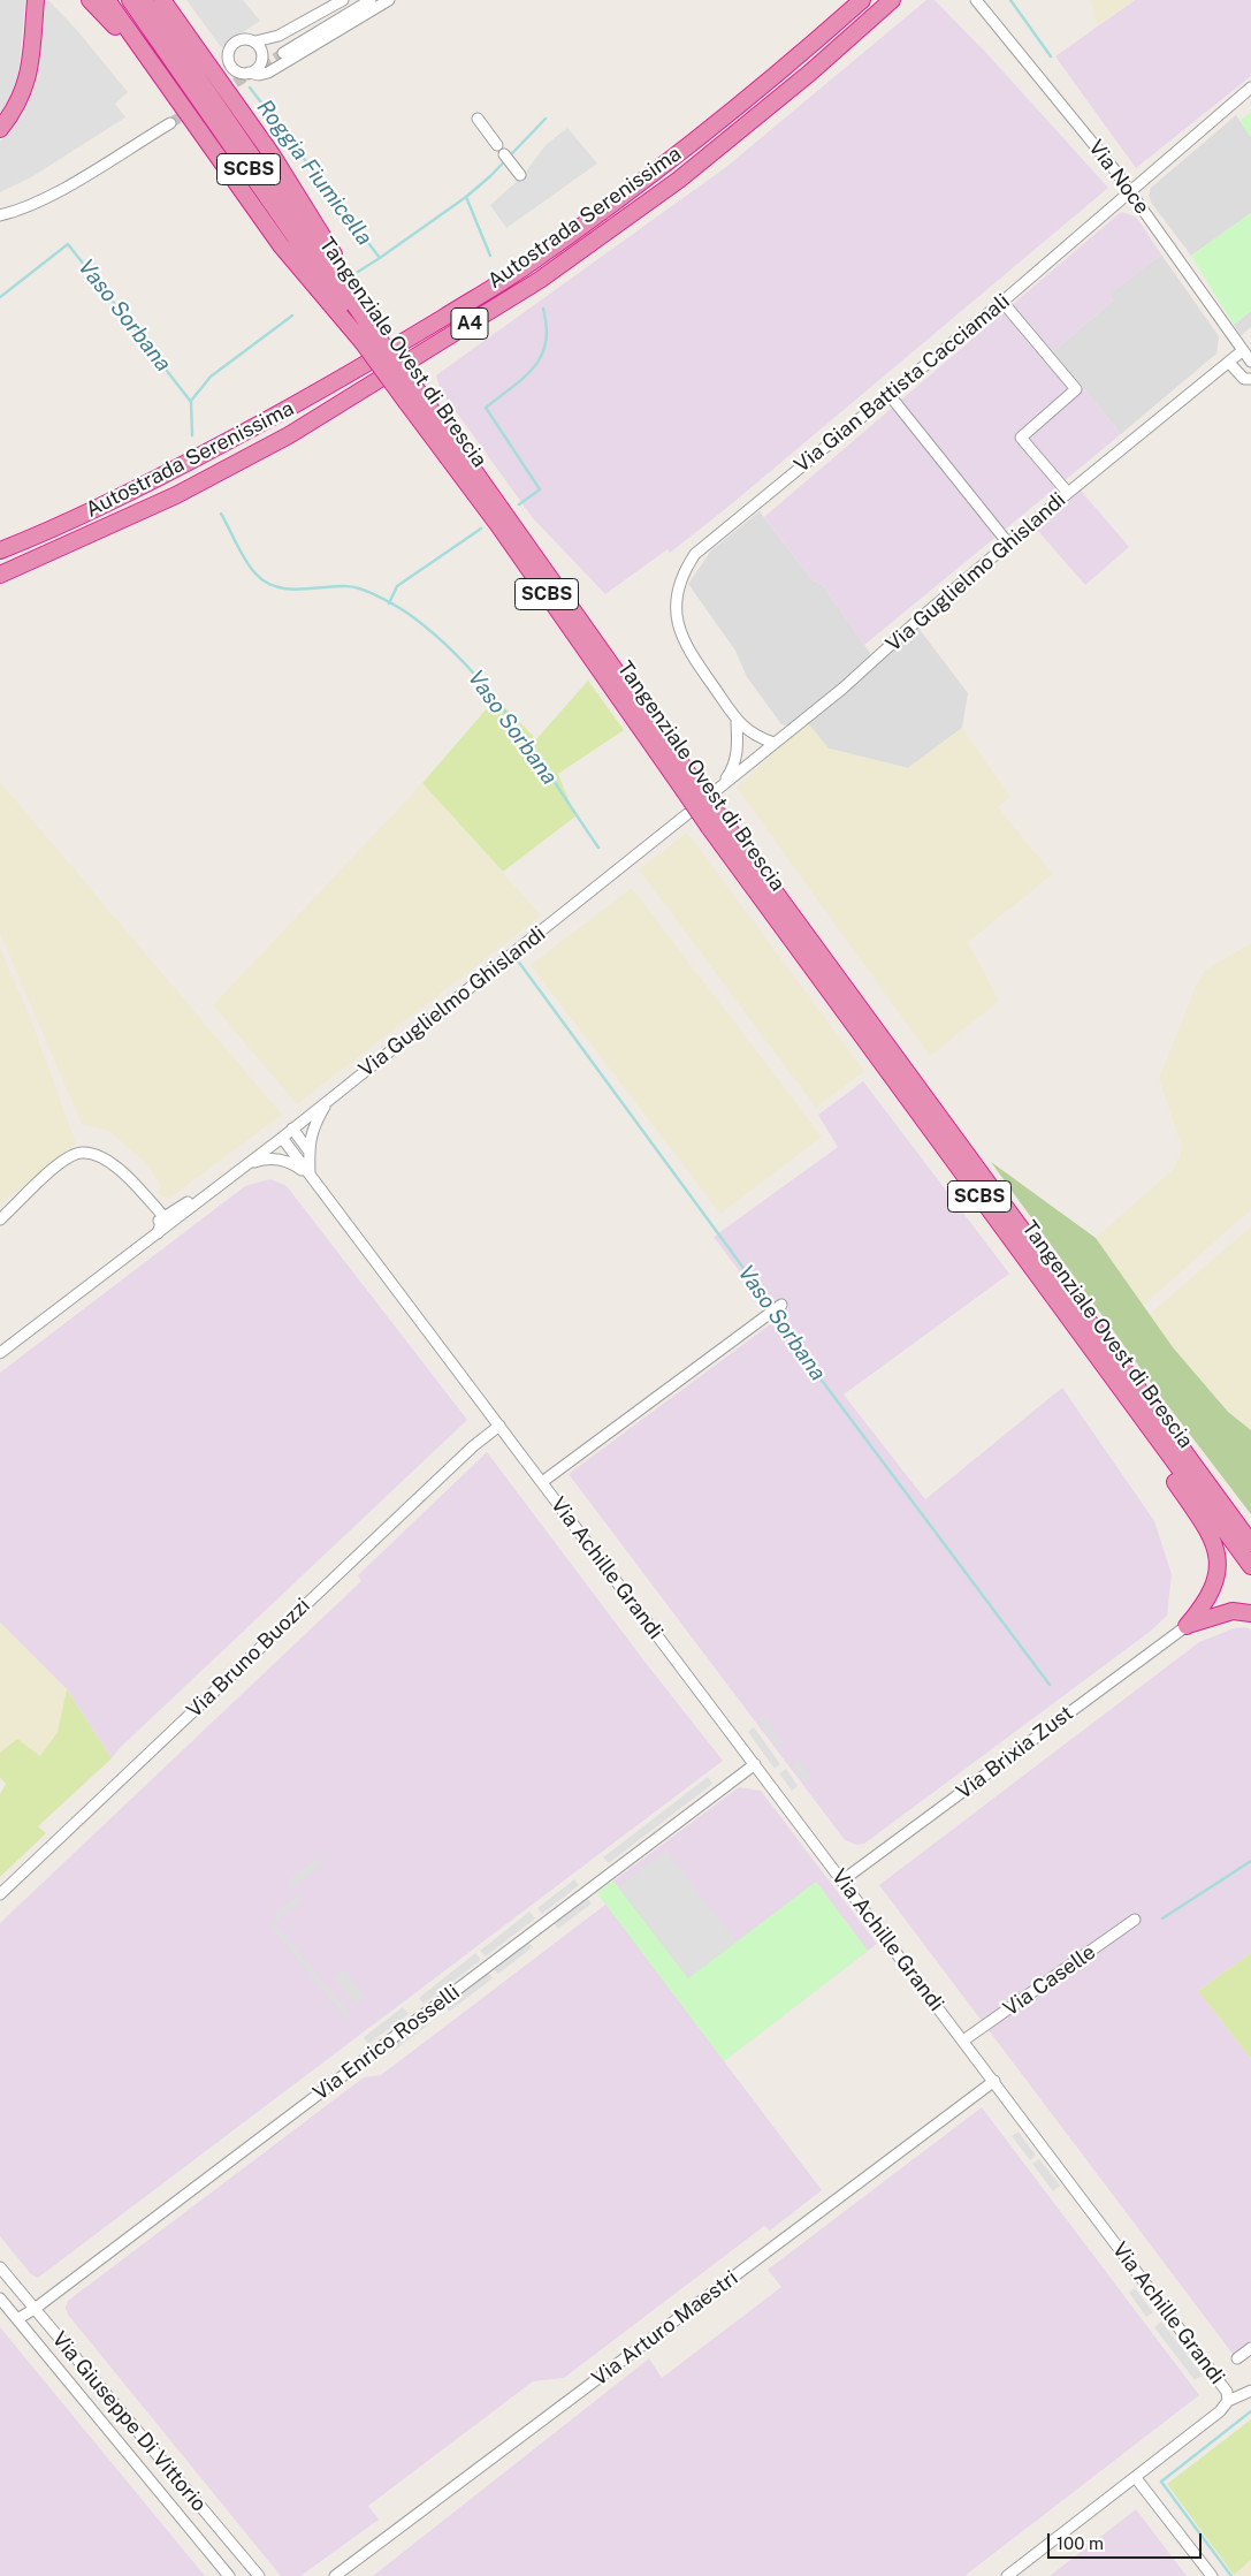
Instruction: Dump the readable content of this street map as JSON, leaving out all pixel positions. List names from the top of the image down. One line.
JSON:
{"streets":{"highway":["SCBS","Autostrada Serenissima","A4","Tangenziale Ovest di Brescia"],"street":["Via Noce","Via Gian Battista Cacciamali","Via Guglielmo Ghislandi","Via Achille Grandi","Via Bruno Buozzi","Via Brixia Zust","Via Caselle","Via Enrico Rosselli","Via Arturo Maestri","Via Giuseppe Di Vittorio"]},"crossings":[["Via Noce","Via Gian Battista Cacciamali"],["Via Noce","Via Guglielmo Ghislandi"],["Via Gian Battista Cacciamali","Via Guglielmo Ghislandi"],["Via Guglielmo Ghislandi","Via Achille Grandi"],["Via Achille Grandi","Via Bruno Buozzi"],["Via Achille Grandi","Via Brixia Zust"],["Via Achille Grandi","Via Caselle"],["Via Achille Grandi","Via Enrico Rosselli"],["Via Achille Grandi","Via Arturo Maestri"],["Via Enrico Rosselli","Via Giuseppe Di Vittorio"]],"water":["Roggia Fiumicella","Vaso Sorbana"],"scale_bar":"100 m"}
